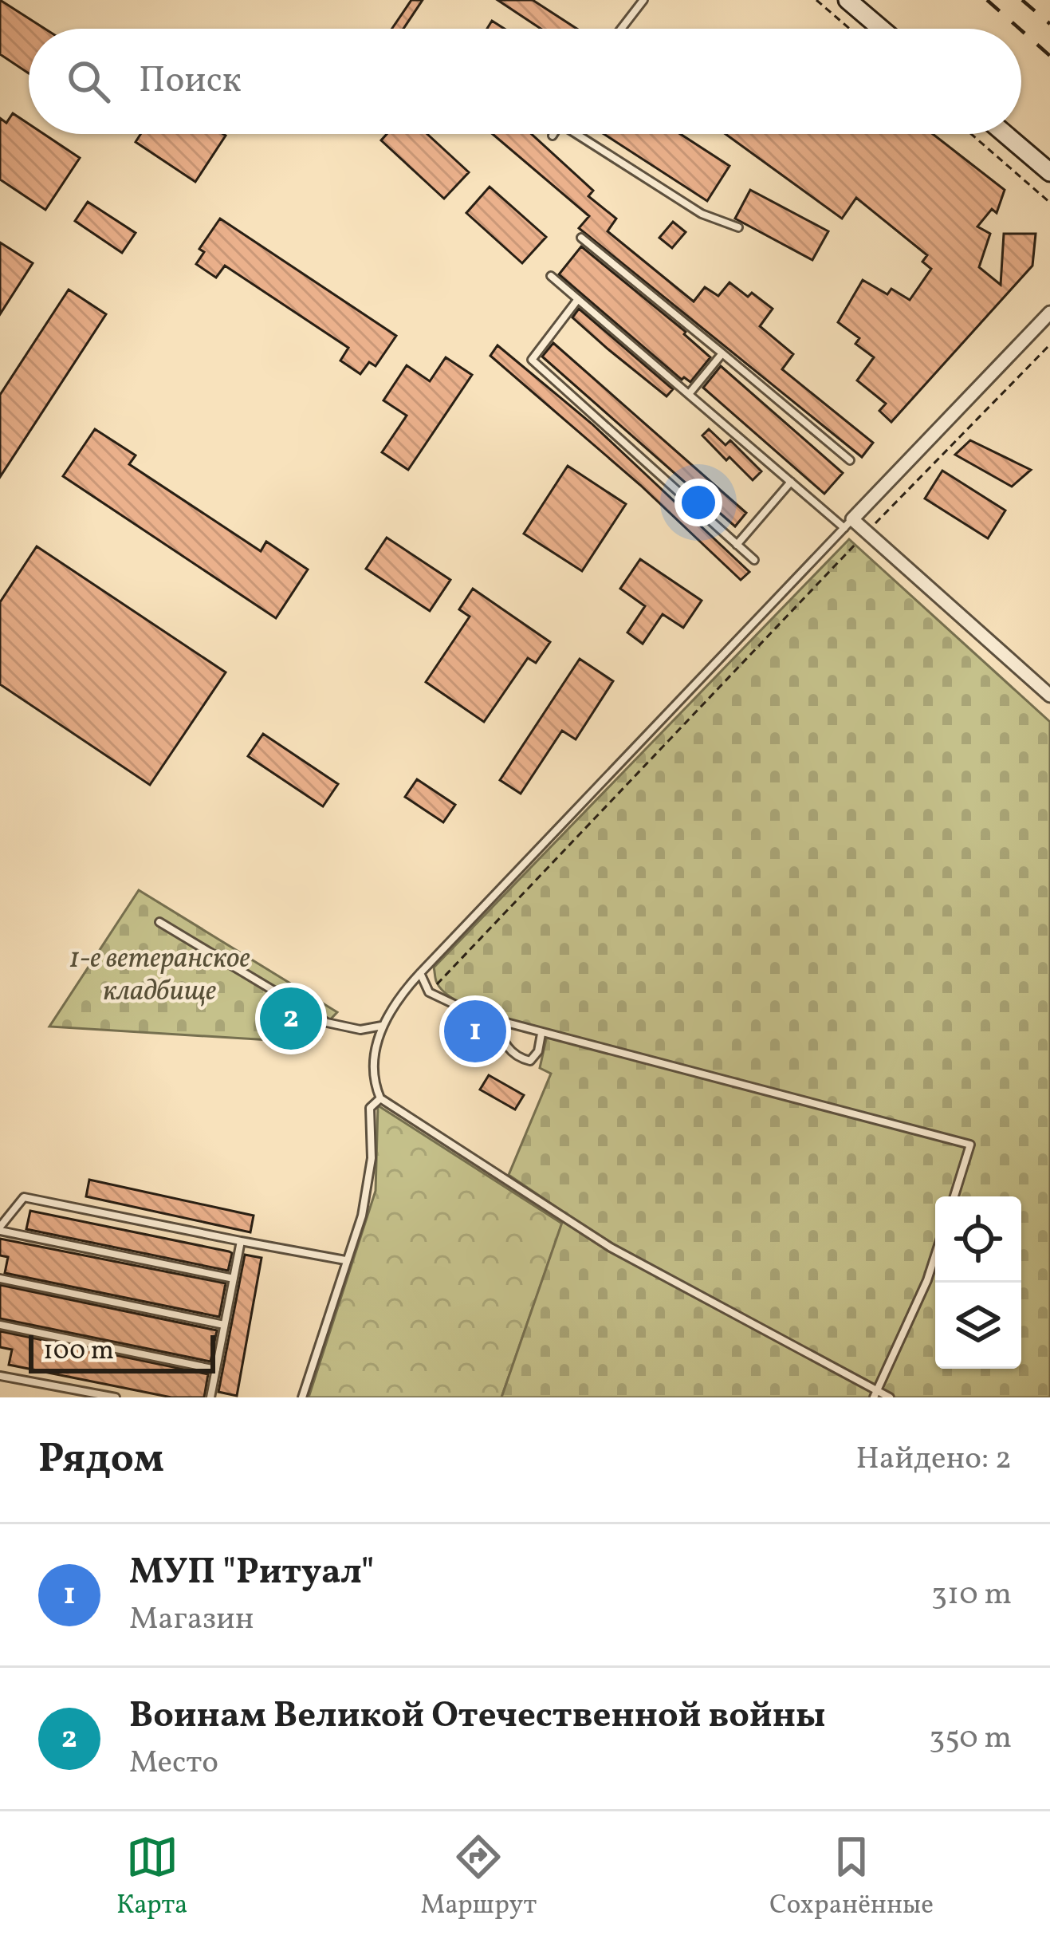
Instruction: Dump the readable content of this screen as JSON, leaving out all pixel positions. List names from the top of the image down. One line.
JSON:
{"parks":["1-е ветеранское кладбище"],"scale_bar":"100 m","page":{"search":"Поиск","pins":["2","1"],"scale":"100 m","heading":["Рядом","Найдено: 2"],"list":[{"mark":"1","name":"МУП \"Ритуал\"","note":"Магазин","value":"310 m"},{"mark":"2","name":"Воинам Великой Отечественной войны","note":"Место","value":"350 m"}],"nav":["Карта","Маршрут","Сохранённые"]}}
